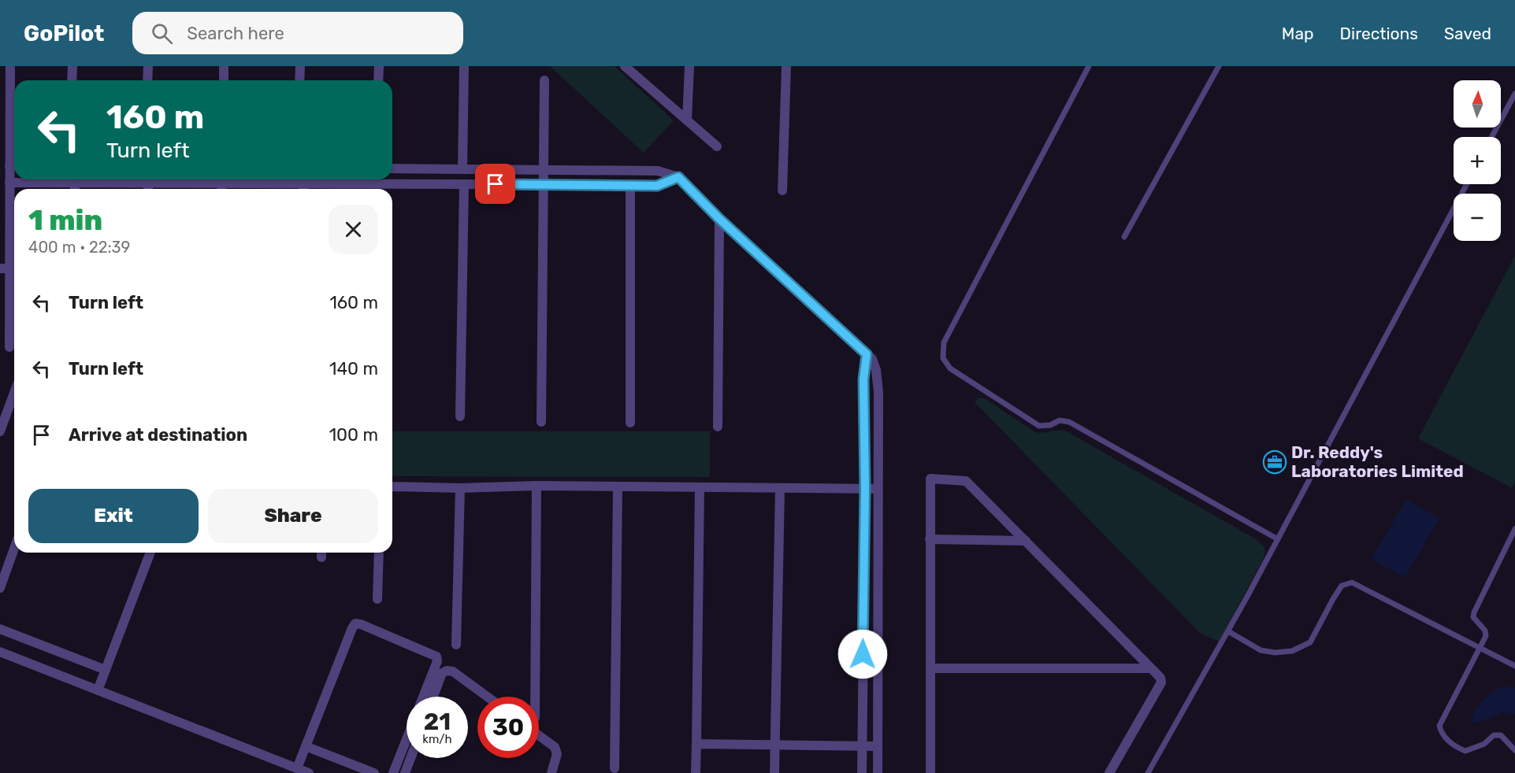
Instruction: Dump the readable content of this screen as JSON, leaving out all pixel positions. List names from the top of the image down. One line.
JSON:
{"places":{"office":["Dr. Reddy's Laboratories Limited"]},"north":"top","page":{"header":"GoPilot","search":"Search here","nav":["Map","Directions","Saved"],"map_buttons":["+","−"],"turn":["160 m","Turn left"],"heading":["1 min","400 m · 22:39"],"list":[{"name":"Turn left","value":"160 m"},{"name":"Turn left","value":"140 m"},{"name":"Arrive at destination","value":"100 m"}],"buttons":["Exit","Share"],"speed":"21 km/h","limit":"30"}}
